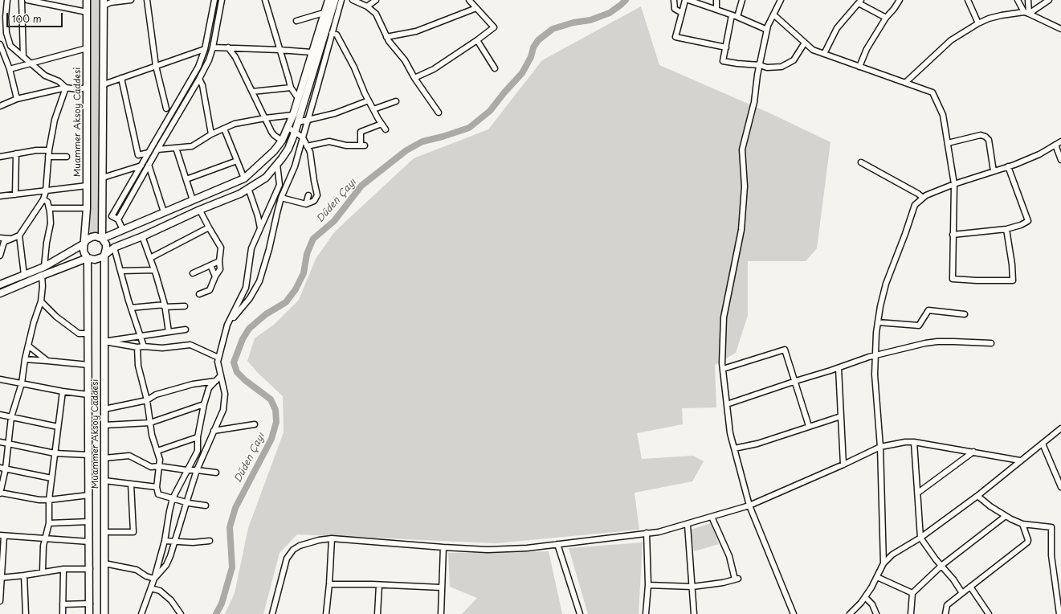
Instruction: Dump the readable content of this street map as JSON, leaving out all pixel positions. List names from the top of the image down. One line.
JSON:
{"streets":{"main road":["Muammer Aksoy Caddesi"]},"water":["Düden Çayı"],"scale_bar":"100 m"}
